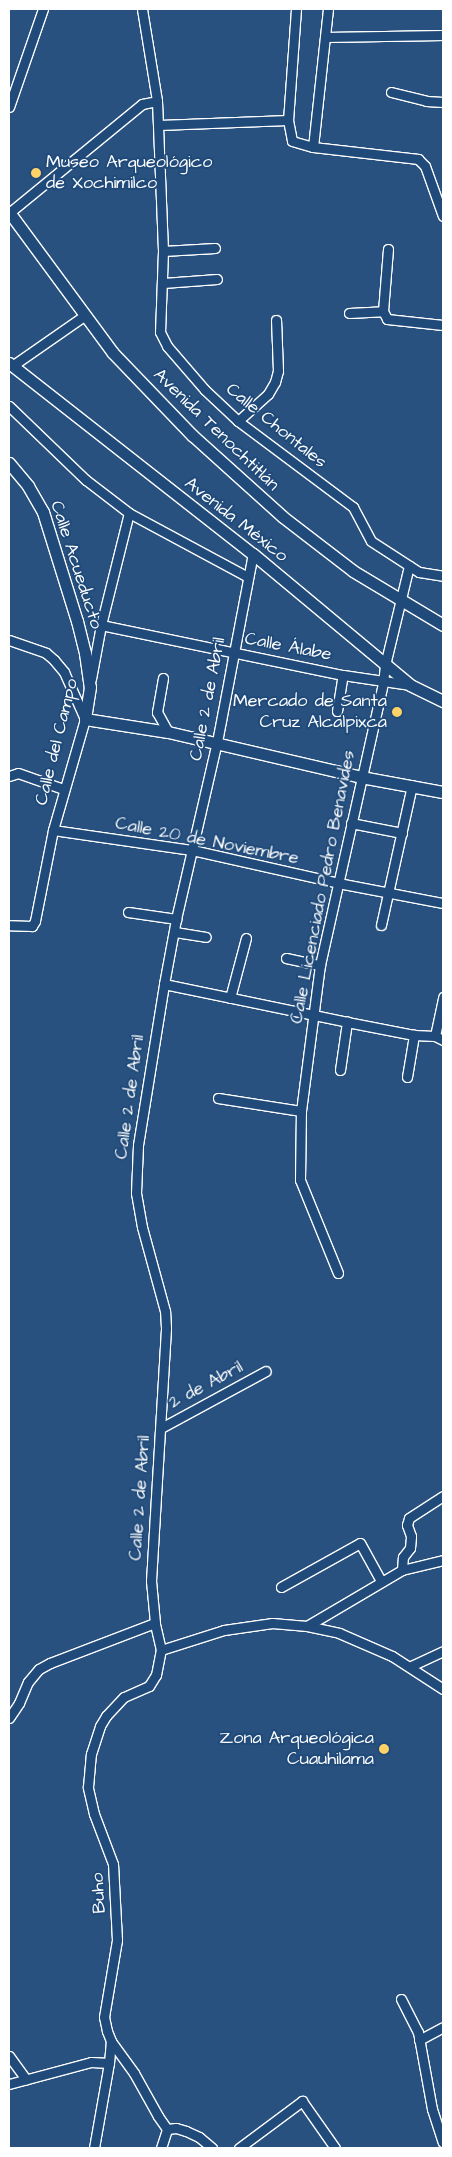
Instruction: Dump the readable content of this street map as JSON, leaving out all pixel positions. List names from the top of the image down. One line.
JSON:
{"streets":{"main road":["Avenida Tenochtitlán","Avenida México","Calle Acueducto","Calle del Campo"],"street":["Calle Chontales","Calle Álabe","Calle 2 de Abril","Calle 20 de Noviembre","Calle Licenciado Pedro Benavides","2 de Abril","Buho"]},"crossings":[["Calle Chontales","Calle Licenciado Pedro Benavides"],["Avenida Tenochtitlán","Calle Licenciado Pedro Benavides"],["Avenida México","Calle Álabe"],["Avenida México","Calle 2 de Abril"],["Avenida México","Calle Licenciado Pedro Benavides"],["Calle Acueducto","Calle del Campo"],["Calle Álabe","Calle 2 de Abril"],["Calle Álabe","Calle del Campo"],["Calle Álabe","Calle Licenciado Pedro Benavides"],["Calle 2 de Abril","Calle 20 de Noviembre"],["Calle 2 de Abril","2 de Abril"],["Calle 2 de Abril","Buho"],["Calle del Campo","Calle 20 de Noviembre"],["Calle 20 de Noviembre","Calle Licenciado Pedro Benavides"]],"places":["Museo Arqueológico de Xochimilco","Mercado de Santa Cruz Alcalpixca","Zona Arqueológica Cuauhilama"]}
